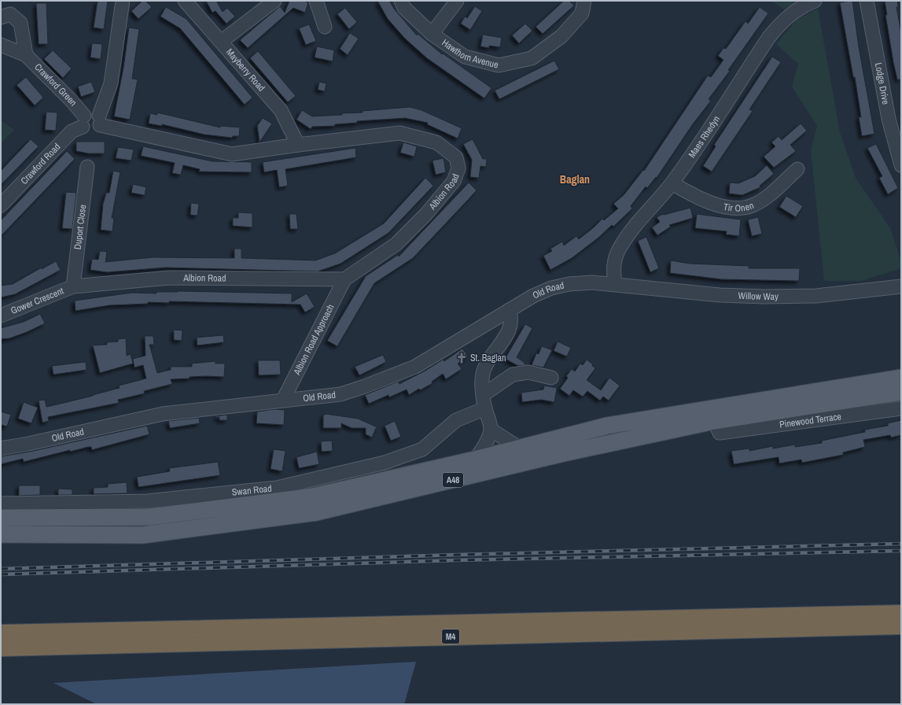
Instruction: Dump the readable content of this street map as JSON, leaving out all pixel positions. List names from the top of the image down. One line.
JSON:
{"streets":{"highway":["M4"],"main road":["A48"],"street":["Hawthorn Avenue","Mayberry Road","Lodge Drive","Crawford Green","Maes Rhedyn","Crawford Road","Albion Road","Tir Onen","Duport Close","Old Road","Willow Way","Gower Crescent","Albion Road Approach","Pinewood Terrace","Swan Road"]},"crossings":[["Mayberry Road","Albion Road"],["Crawford Green","Crawford Road"],["Crawford Green","Albion Road"],["Maes Rhedyn","Tir Onen"],["Maes Rhedyn","Old Road"],["Maes Rhedyn","Willow Way"],["Crawford Road","Albion Road"],["Albion Road","Duport Close"],["Albion Road","Gower Crescent"],["Albion Road","Albion Road Approach"],["Duport Close","Gower Crescent"],["Old Road","Willow Way"],["Old Road","Albion Road Approach"],["Pinewood Terrace","A48"]],"districts":["Baglan"],"places":{"church":["St. Baglan"]}}
